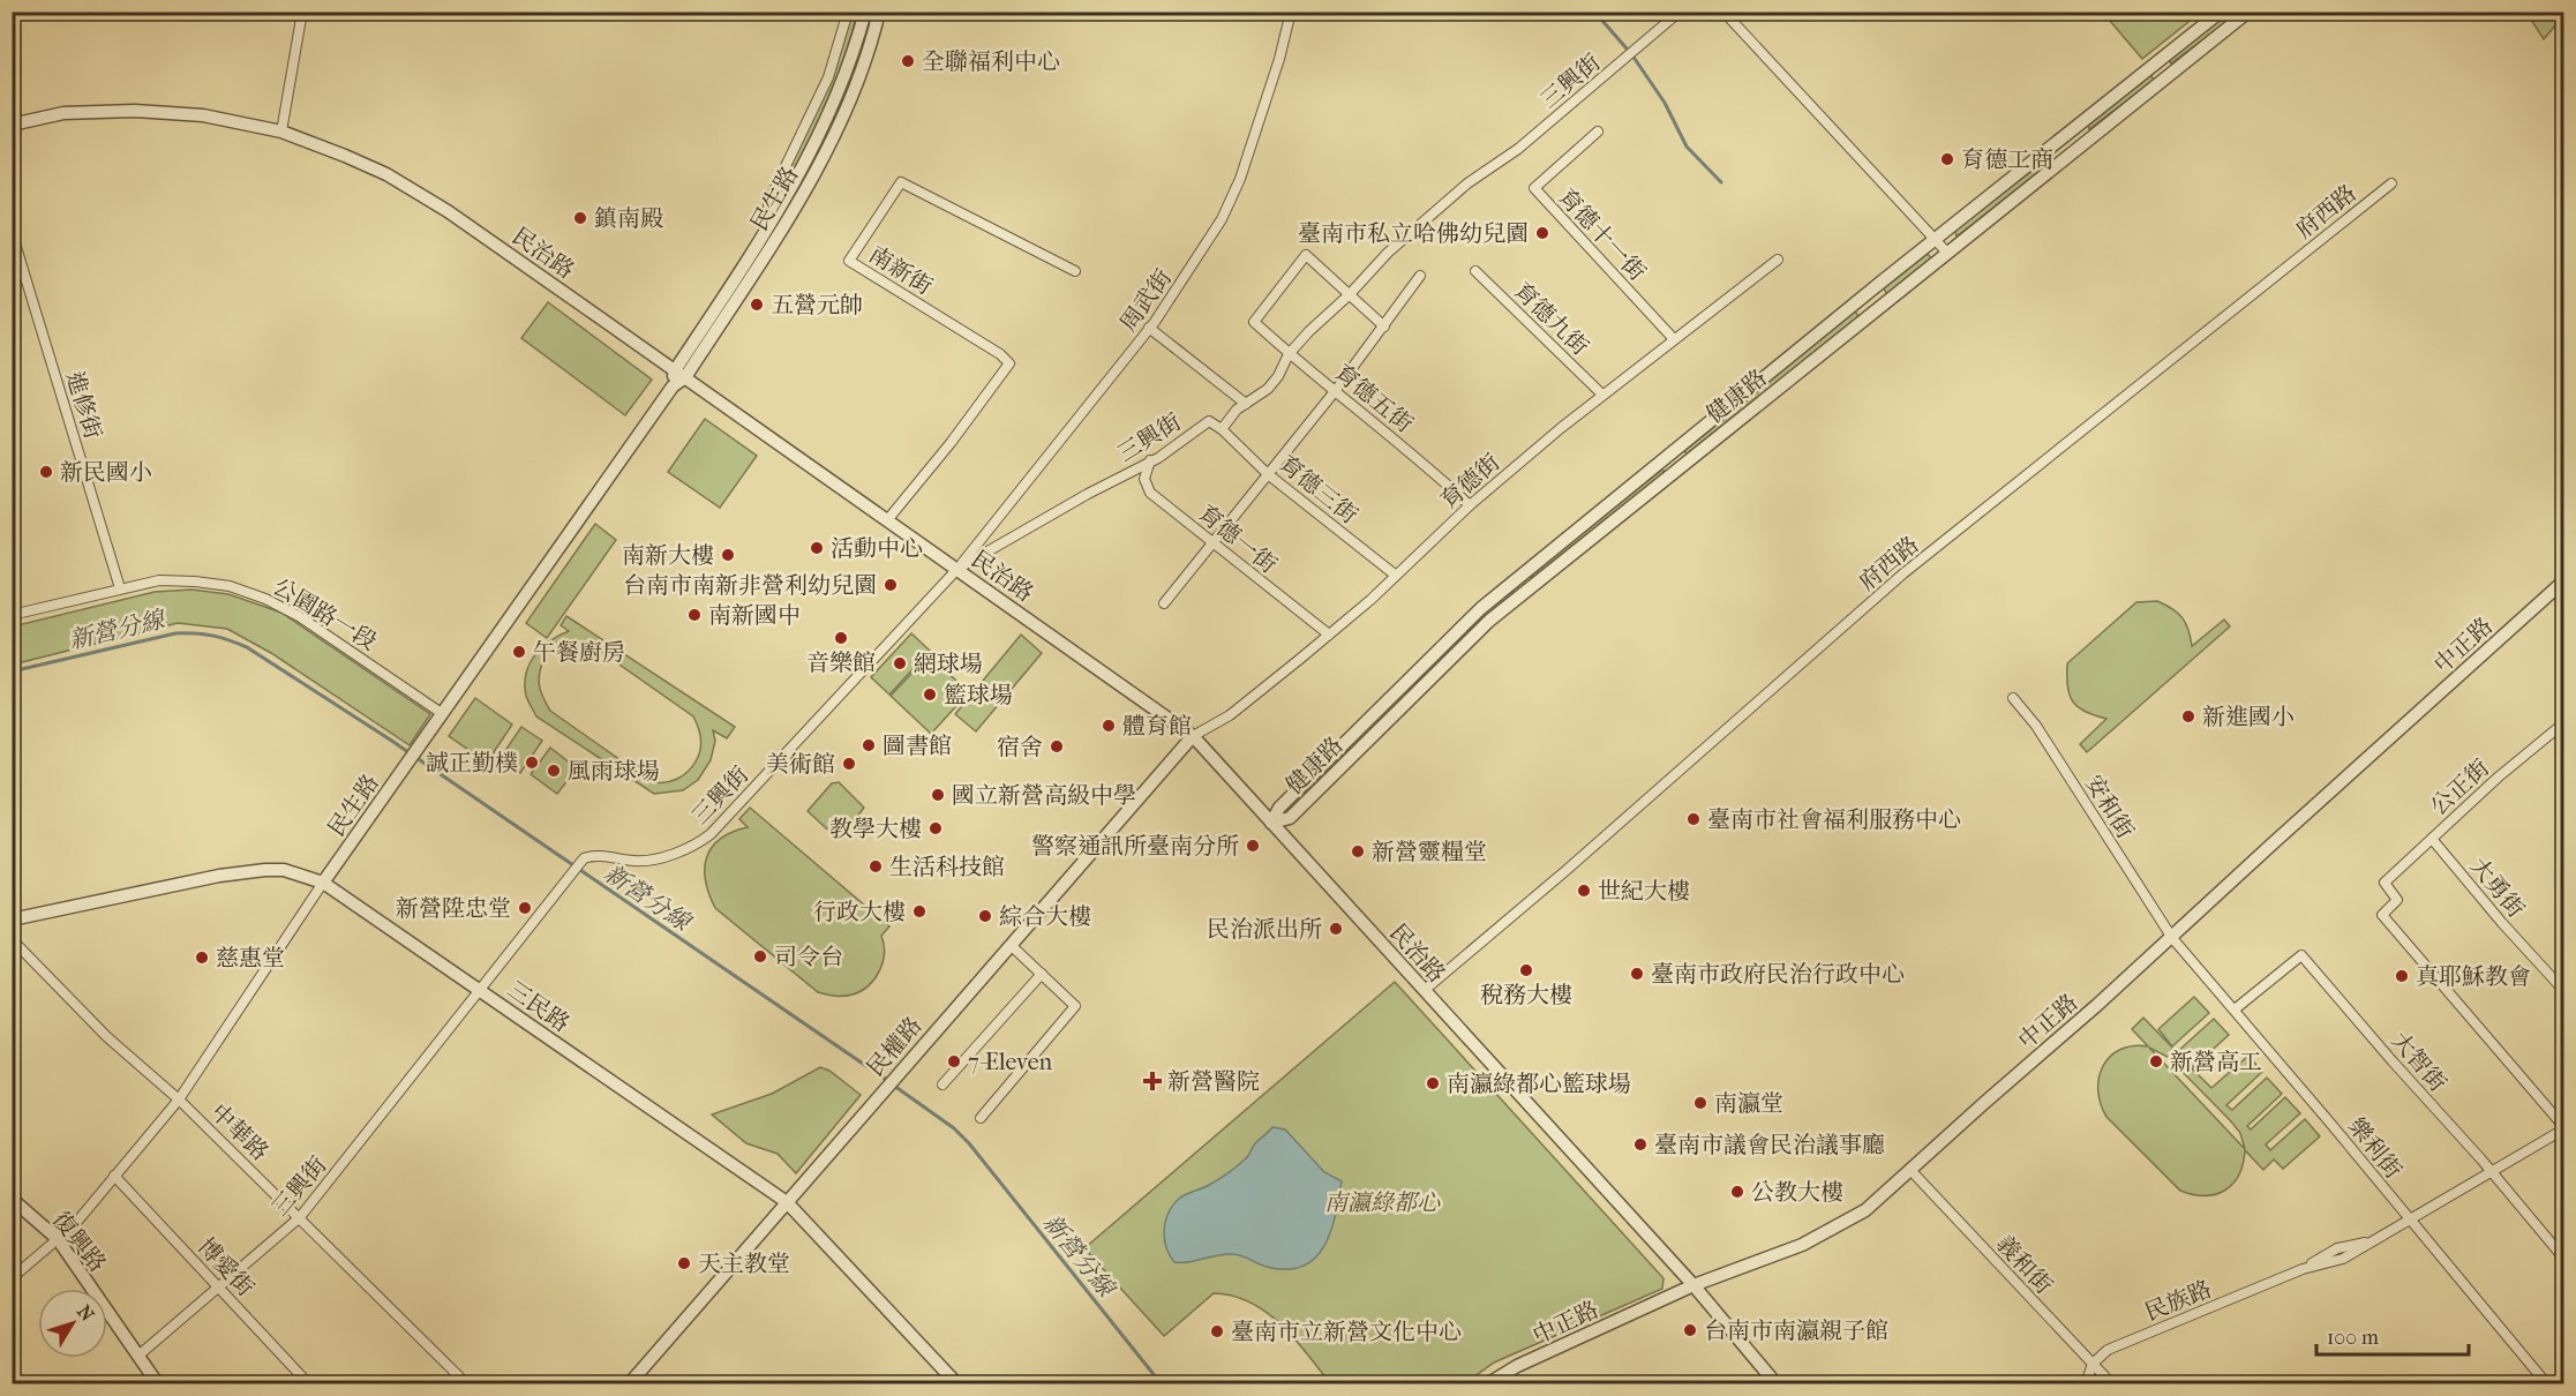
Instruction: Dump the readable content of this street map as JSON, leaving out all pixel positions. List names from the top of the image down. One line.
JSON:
{"streets":{"street":["三興街","民生路","府西路","育德十一街","民治路","南新街","周武街","育德九街","健康路","育德五街","進修街","育德街","育德三街","育德一街","公園路一段","中正路","公正街","安和街","大勇街","三民路","民權路","大智街","中華路","樂利街","復興路","義和街","博愛街","民族路"]},"crossings":[["三興街","民治路"],["三興街","周武街"],["三興街","育德五街"],["三興街","育德三街"],["三興街","育德一街"],["三興街","三民路"],["三興街","中華路"],["三興街","復興路"],["三興街","博愛街"],["民生路","民治路"],["民生路","公園路一段"],["民生路","三民路"],["民生路","中華路"],["民生路","復興路"],["民生路","博愛街"],["府西路","民治路"],["育德十一街","育德街"],["民治路","南新街"],["民治路","周武街"],["民治路","健康路"],["民治路","育德街"],["民治路","中正路"],["民治路","民權路"],["育德九街","育德街"],["育德五街","育德街"],["進修街","公園路一段"],["育德街","育德三街"],["育德街","育德一街"],["育德街","民權路"],["中正路","安和街"],["中正路","樂利街"],["中正路","義和街"],["公正街","大勇街"],["公正街","民族路"],["安和街","樂利街"],["三民路","民權路"],["大智街","樂利街"],["大智街","民族路"],["樂利街","民族路"],["義和街","民族路"]],"water":["新營分線"],"parks":["南瀛綠都心"],"places":{"other":["全聯福利中心","育德工商","鎮南殿","臺南市私立哈佛幼兒園","五營元帥","新民國小","活動中心","南新大樓","台南市南新非營利幼兒園","南新國中","音樂館","午餐廚房","網球場","籃球場","新進國小","體育館","圖書館","宿舍","誠正勤樸","美術館","風雨球場","國立新營高級中學","臺南市社會福利服務中心","教學大樓","警察通訊所臺南分所","新營靈糧堂","生活科技館","世紀大樓","新營陞忠堂","行政大樓","綜合大樓","民治派出所","司令台","慈惠堂","稅務大樓","臺南市政府民治行政中心","真耶穌教會","7-Eleven","新營高工","南瀛綠都心籃球場","南瀛堂","臺南市議會民治議事廳","公教大樓","天主教堂","台南市南瀛親子館","臺南市立新營文化中心"],"health":["新營醫院"]},"scale_bar":"100 m","north":"top right"}
